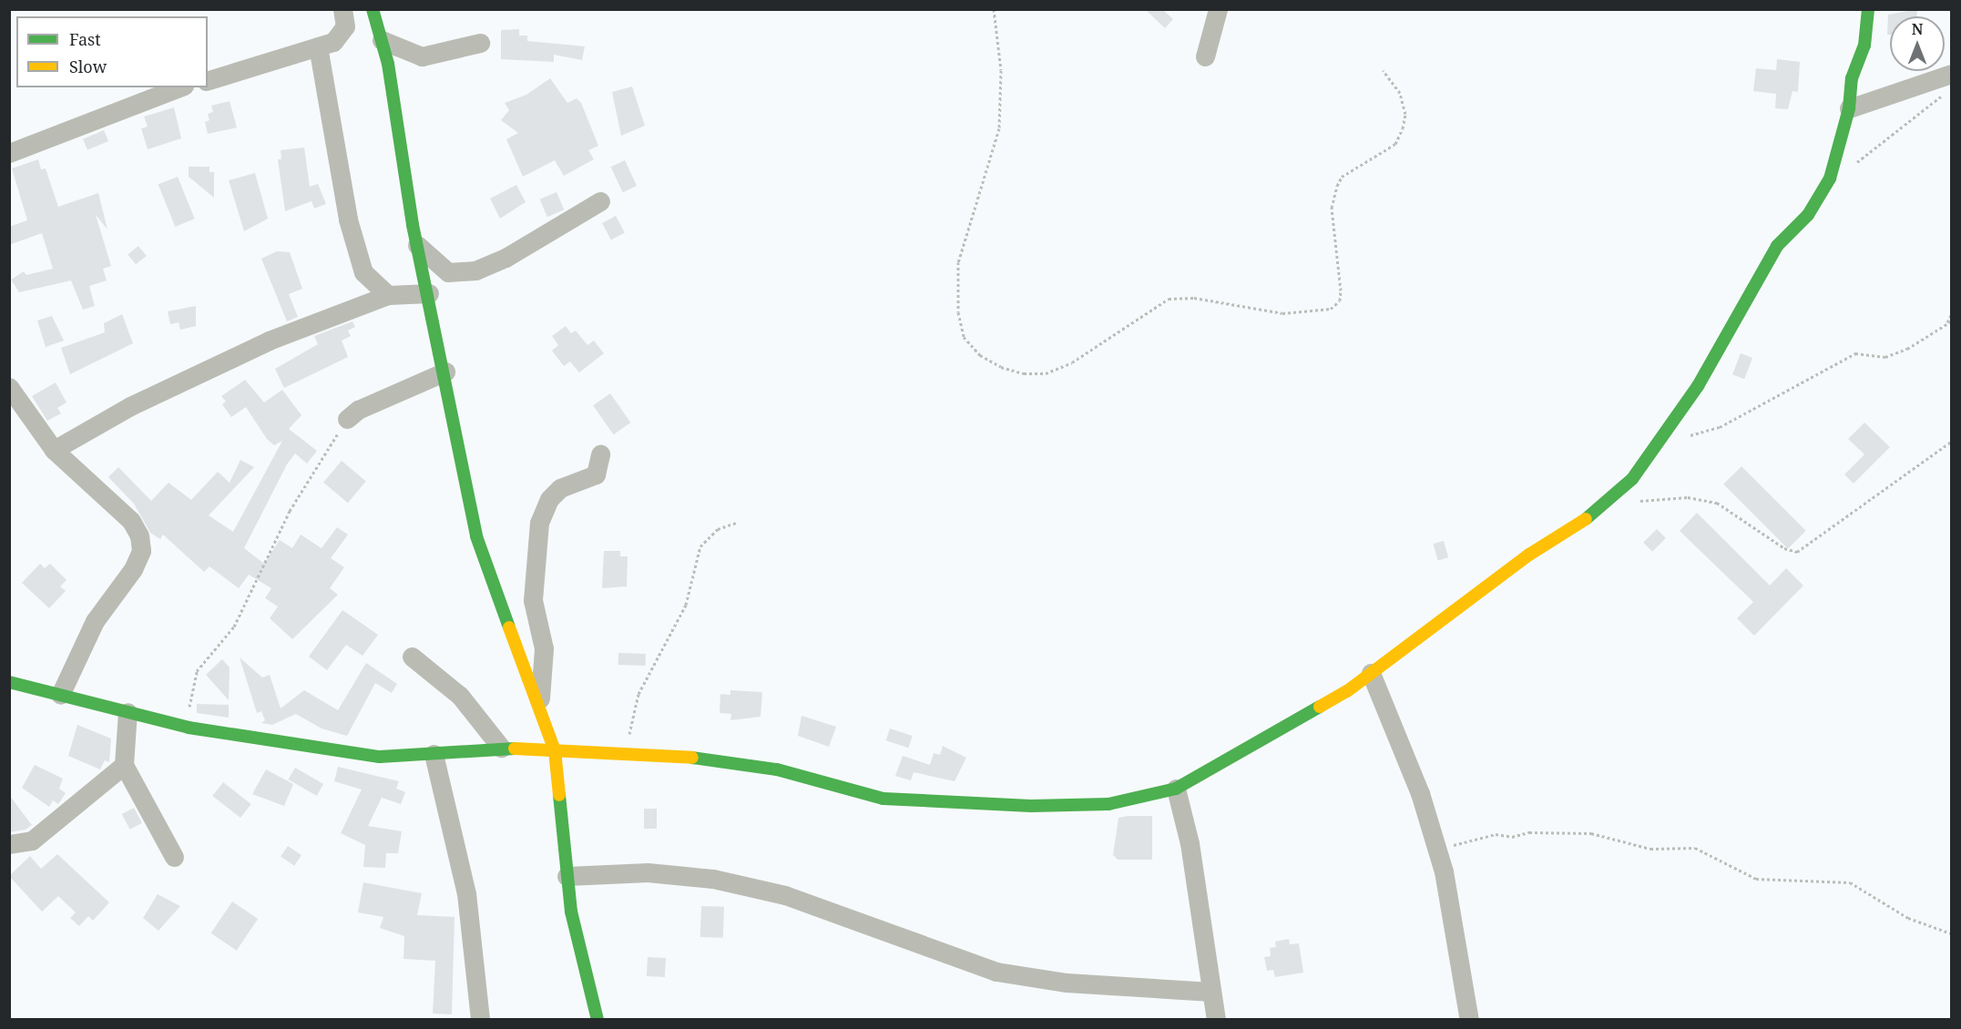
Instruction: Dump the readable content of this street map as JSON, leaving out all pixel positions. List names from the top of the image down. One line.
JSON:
{"legend":["Fast","Slow"],"north":"top"}
